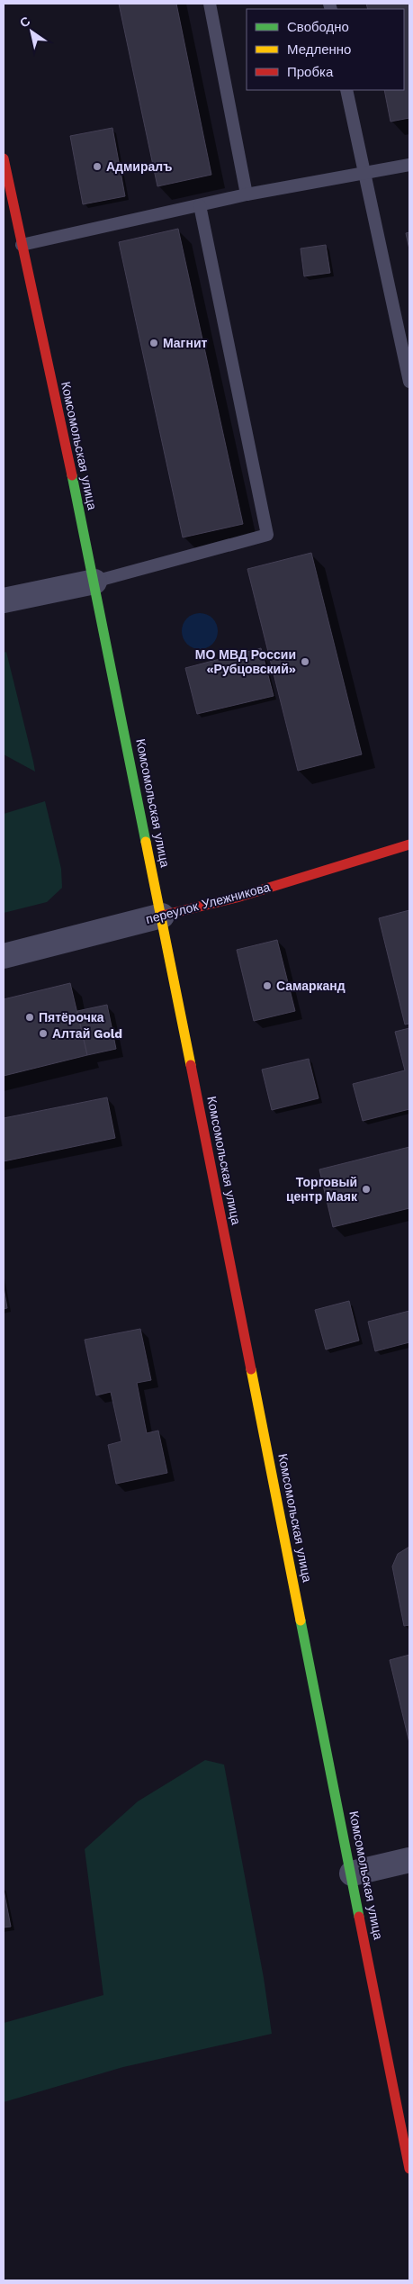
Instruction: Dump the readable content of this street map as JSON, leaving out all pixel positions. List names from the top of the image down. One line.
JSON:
{"streets":{"main road":["Комсомольская улица","переулок Улежникова"]},"crossings":[["Комсомольская улица","переулок Улежникова"]],"places":["Адмиралъ","Магнит","МО МВД России «Рубцовский»","Самарканд","Пятёрочка","Алтай Gold","Торговый центр Маяк"],"legend":["Свободно","Медленно","Пробка"],"north":"top left"}
